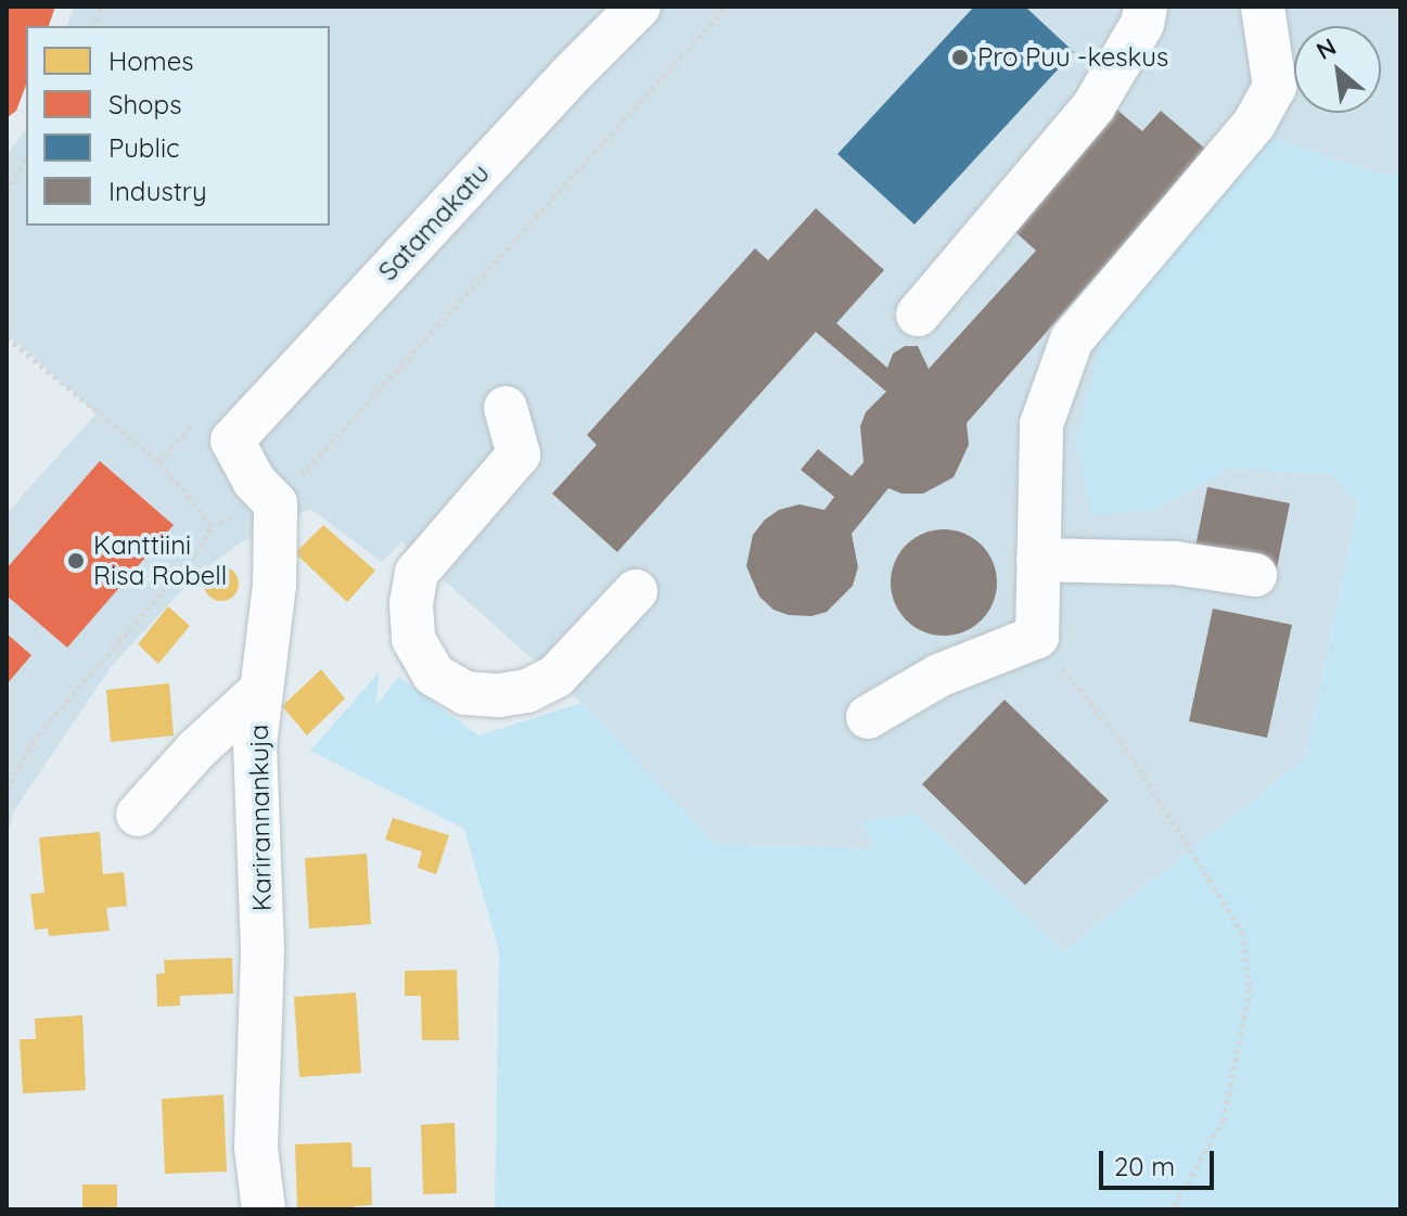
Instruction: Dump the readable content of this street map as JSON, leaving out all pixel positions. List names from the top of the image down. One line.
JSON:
{"streets":{"street":["Satamakatu","Karirannankuja"]},"crossings":[["Satamakatu","Karirannankuja"]],"places":["Pro Puu -keskus","Kanttiini Risa Robell"],"legend":["Homes","Shops","Public","Industry"],"scale_bar":"20 m","north":"top left"}
